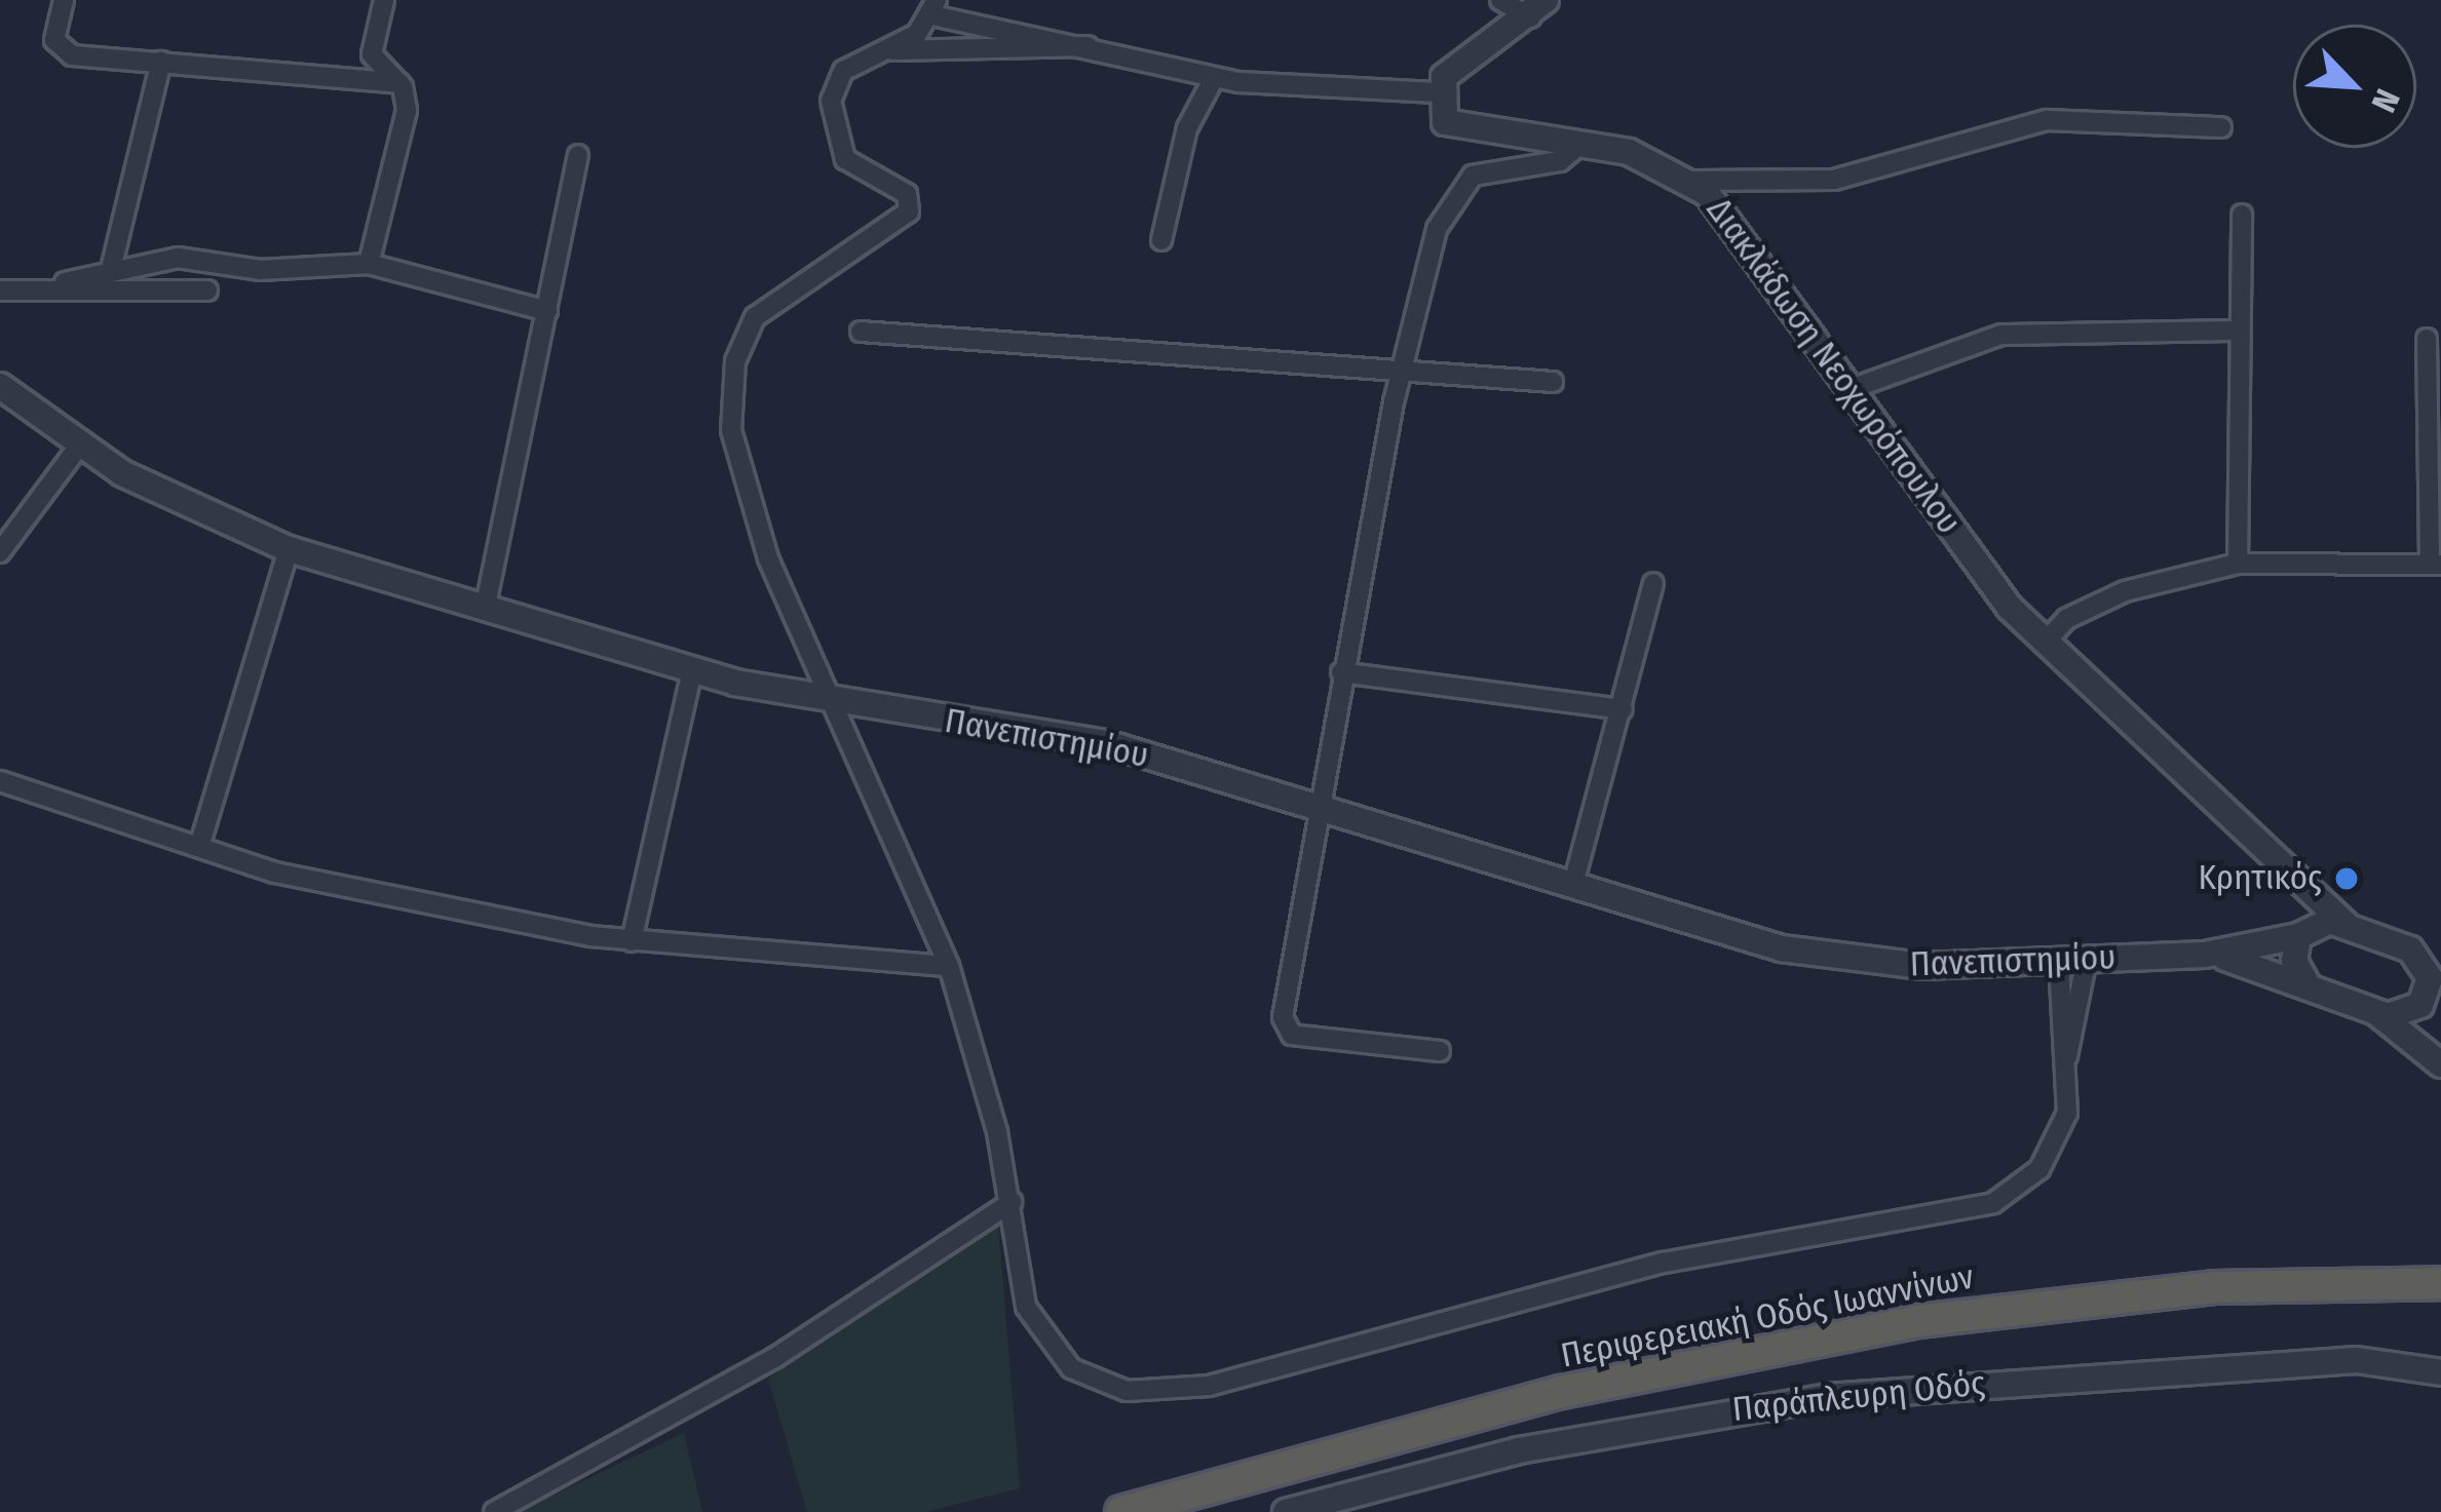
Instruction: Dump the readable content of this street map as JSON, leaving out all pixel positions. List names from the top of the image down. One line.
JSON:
{"streets":{"highway":["Περιφερειακή Οδός Ιωαννίνων"],"street":["Διακλάδωση Νεοχωρόπουλου","Πανεπιστημίου","Παράπλευρη Οδός"]},"crossings":[["Διακλάδωση Νεοχωρόπουλου","Πανεπιστημίου"]],"places":["Κρητικός"],"north":"bottom right"}
